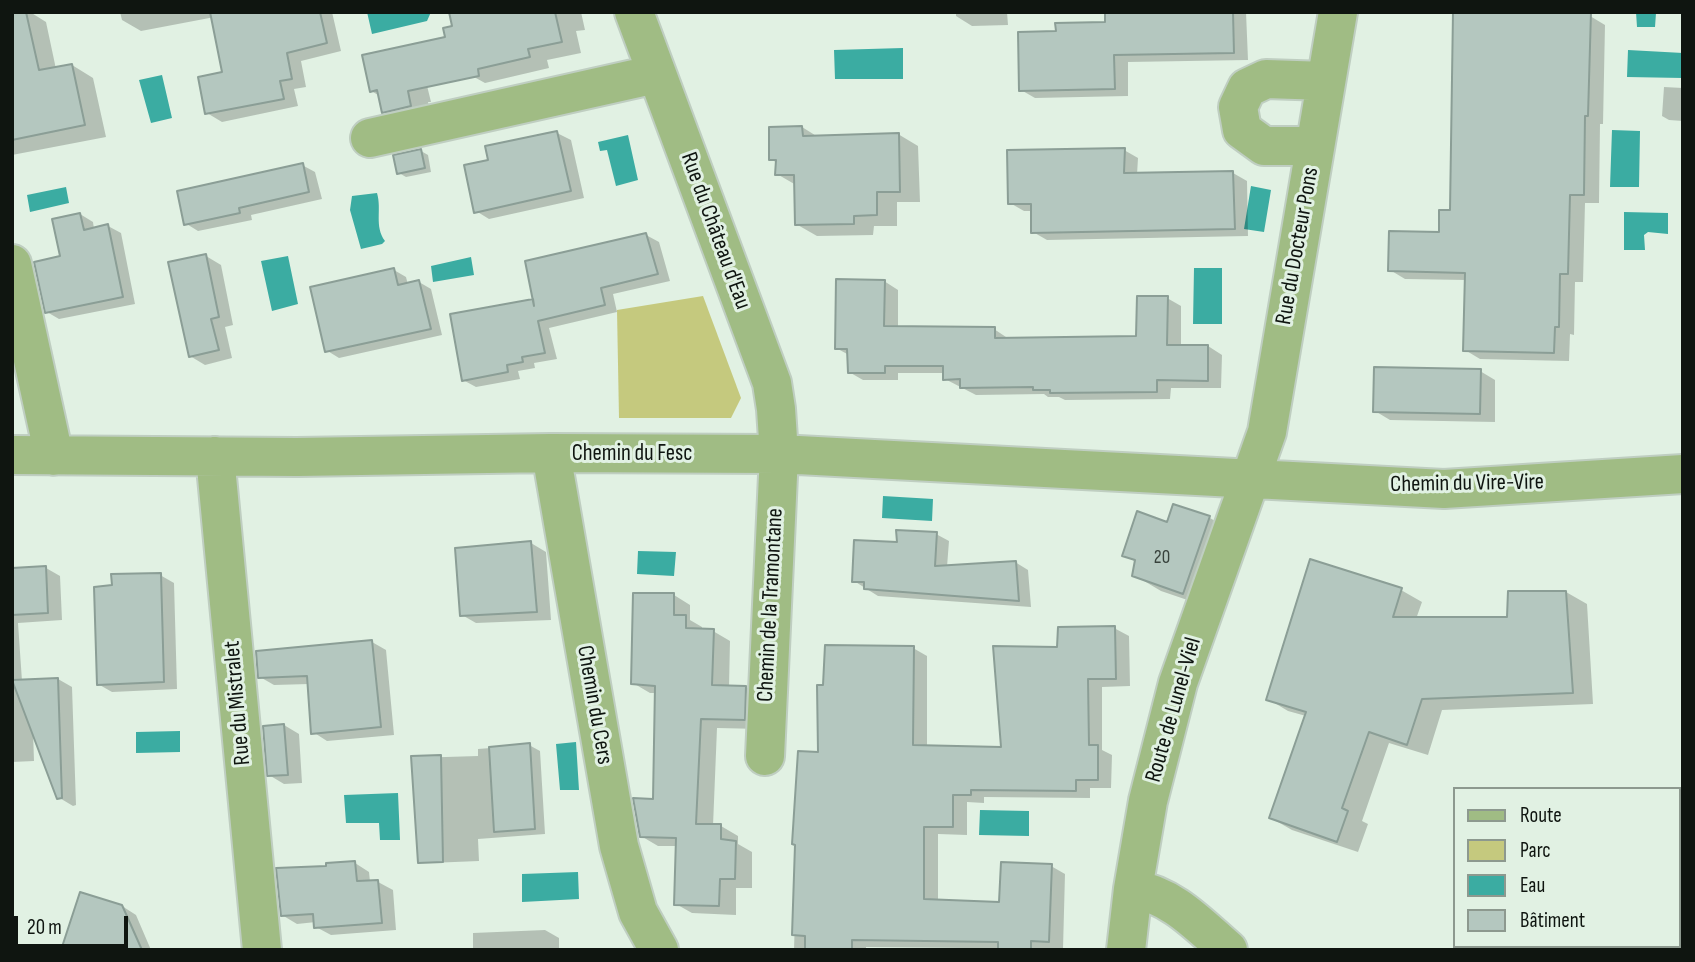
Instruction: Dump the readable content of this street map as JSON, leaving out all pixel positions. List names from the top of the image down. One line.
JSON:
{"streets":{"street":["Rue du Château d'Eau","Rue du Docteur Pons","Chemin du Fesc","Chemin du Vire-Vire","Chemin de la Tramontane","Rue du Mistralet","Chemin du Cers","Route de Lunel-Viel"]},"crossings":[["Rue du Château d'Eau","Chemin du Fesc"],["Rue du Château d'Eau","Chemin de la Tramontane"],["Rue du Docteur Pons","Chemin du Fesc"],["Rue du Docteur Pons","Chemin du Vire-Vire"],["Rue du Docteur Pons","Route de Lunel-Viel"],["Chemin du Fesc","Chemin du Vire-Vire"],["Chemin du Fesc","Chemin de la Tramontane"],["Chemin du Fesc","Rue du Mistralet"],["Chemin du Fesc","Chemin du Cers"],["Chemin du Fesc","Route de Lunel-Viel"],["Chemin du Vire-Vire","Route de Lunel-Viel"]],"house_numbers":["20"],"legend":["Route","Parc","Eau","Bâtiment"],"scale_bar":"20 m"}
